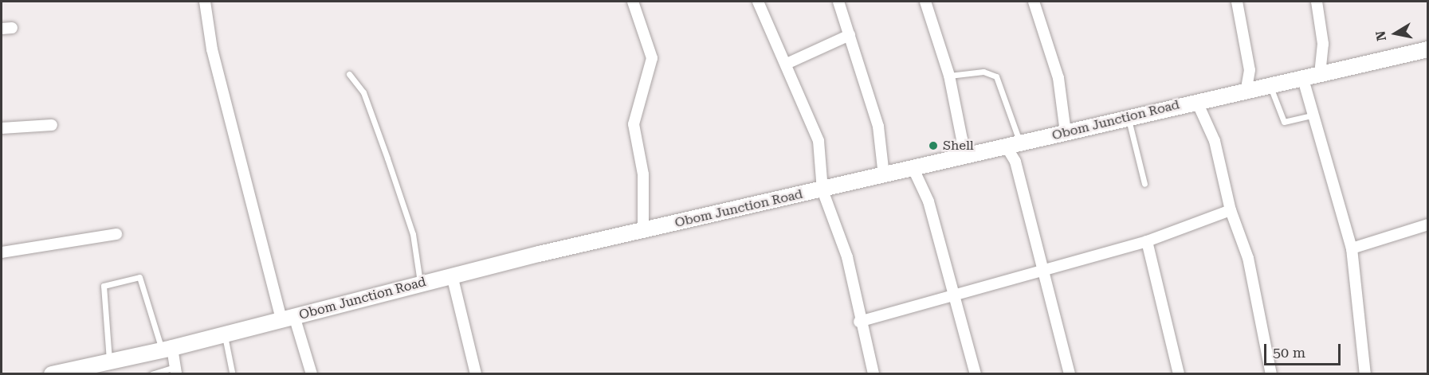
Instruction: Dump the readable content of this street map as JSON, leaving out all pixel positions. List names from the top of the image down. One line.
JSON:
{"streets":{"main road":["Obom Junction Road"]},"places":["Shell"],"scale_bar":"50 m","north":"left"}
